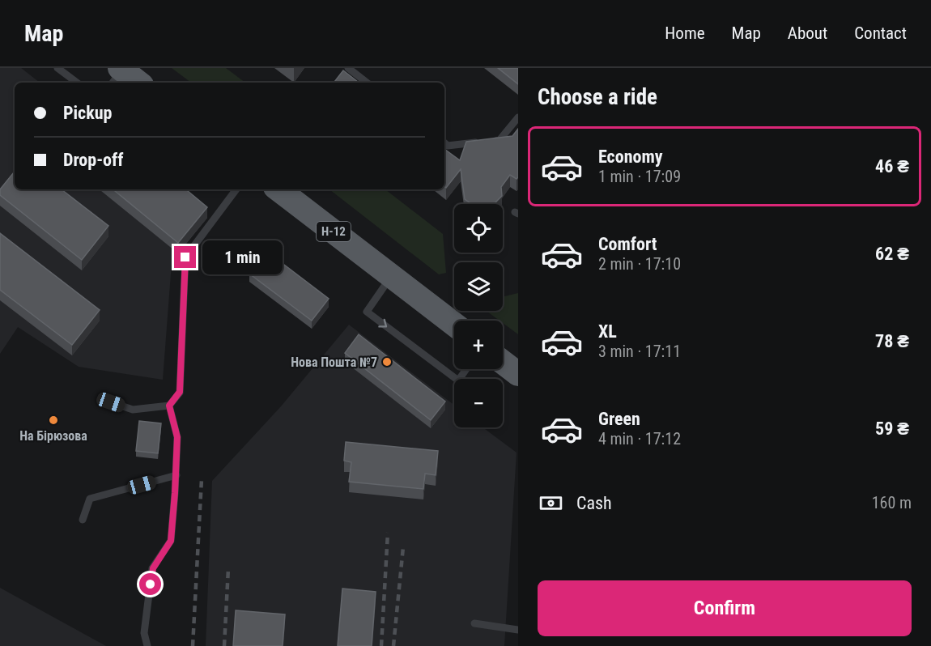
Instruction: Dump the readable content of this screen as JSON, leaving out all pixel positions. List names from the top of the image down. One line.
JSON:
{"streets":{"main road":["Н-12"]},"places":["Нова Пошта №7","На Бірюзова"],"page":{"header":"Map","nav":["Home","Map","About","Contact"],"heading":"Choose a ride","banner":["Pickup","Drop-off"],"list":[{"name":"Economy","note":"1 min · 17:09","value":"46 ₴"},{"name":"Comfort","note":"2 min · 17:10","value":"62 ₴"},{"name":"XL","note":"3 min · 17:11","value":"78 ₴"},{"name":"Green","note":"4 min · 17:12","value":"59 ₴"}],"map_buttons":["+","−"],"bubble":"1 min","pay":["Cash","160 m"],"buttons":"Confirm"}}
